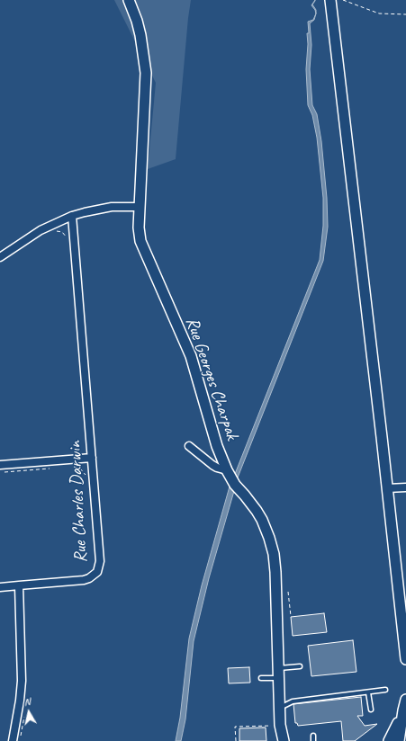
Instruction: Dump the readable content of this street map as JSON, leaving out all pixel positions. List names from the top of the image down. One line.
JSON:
{"streets":{"street":["Rue Georges Charpak","Rue Charles Darwin"]},"north":"top"}
